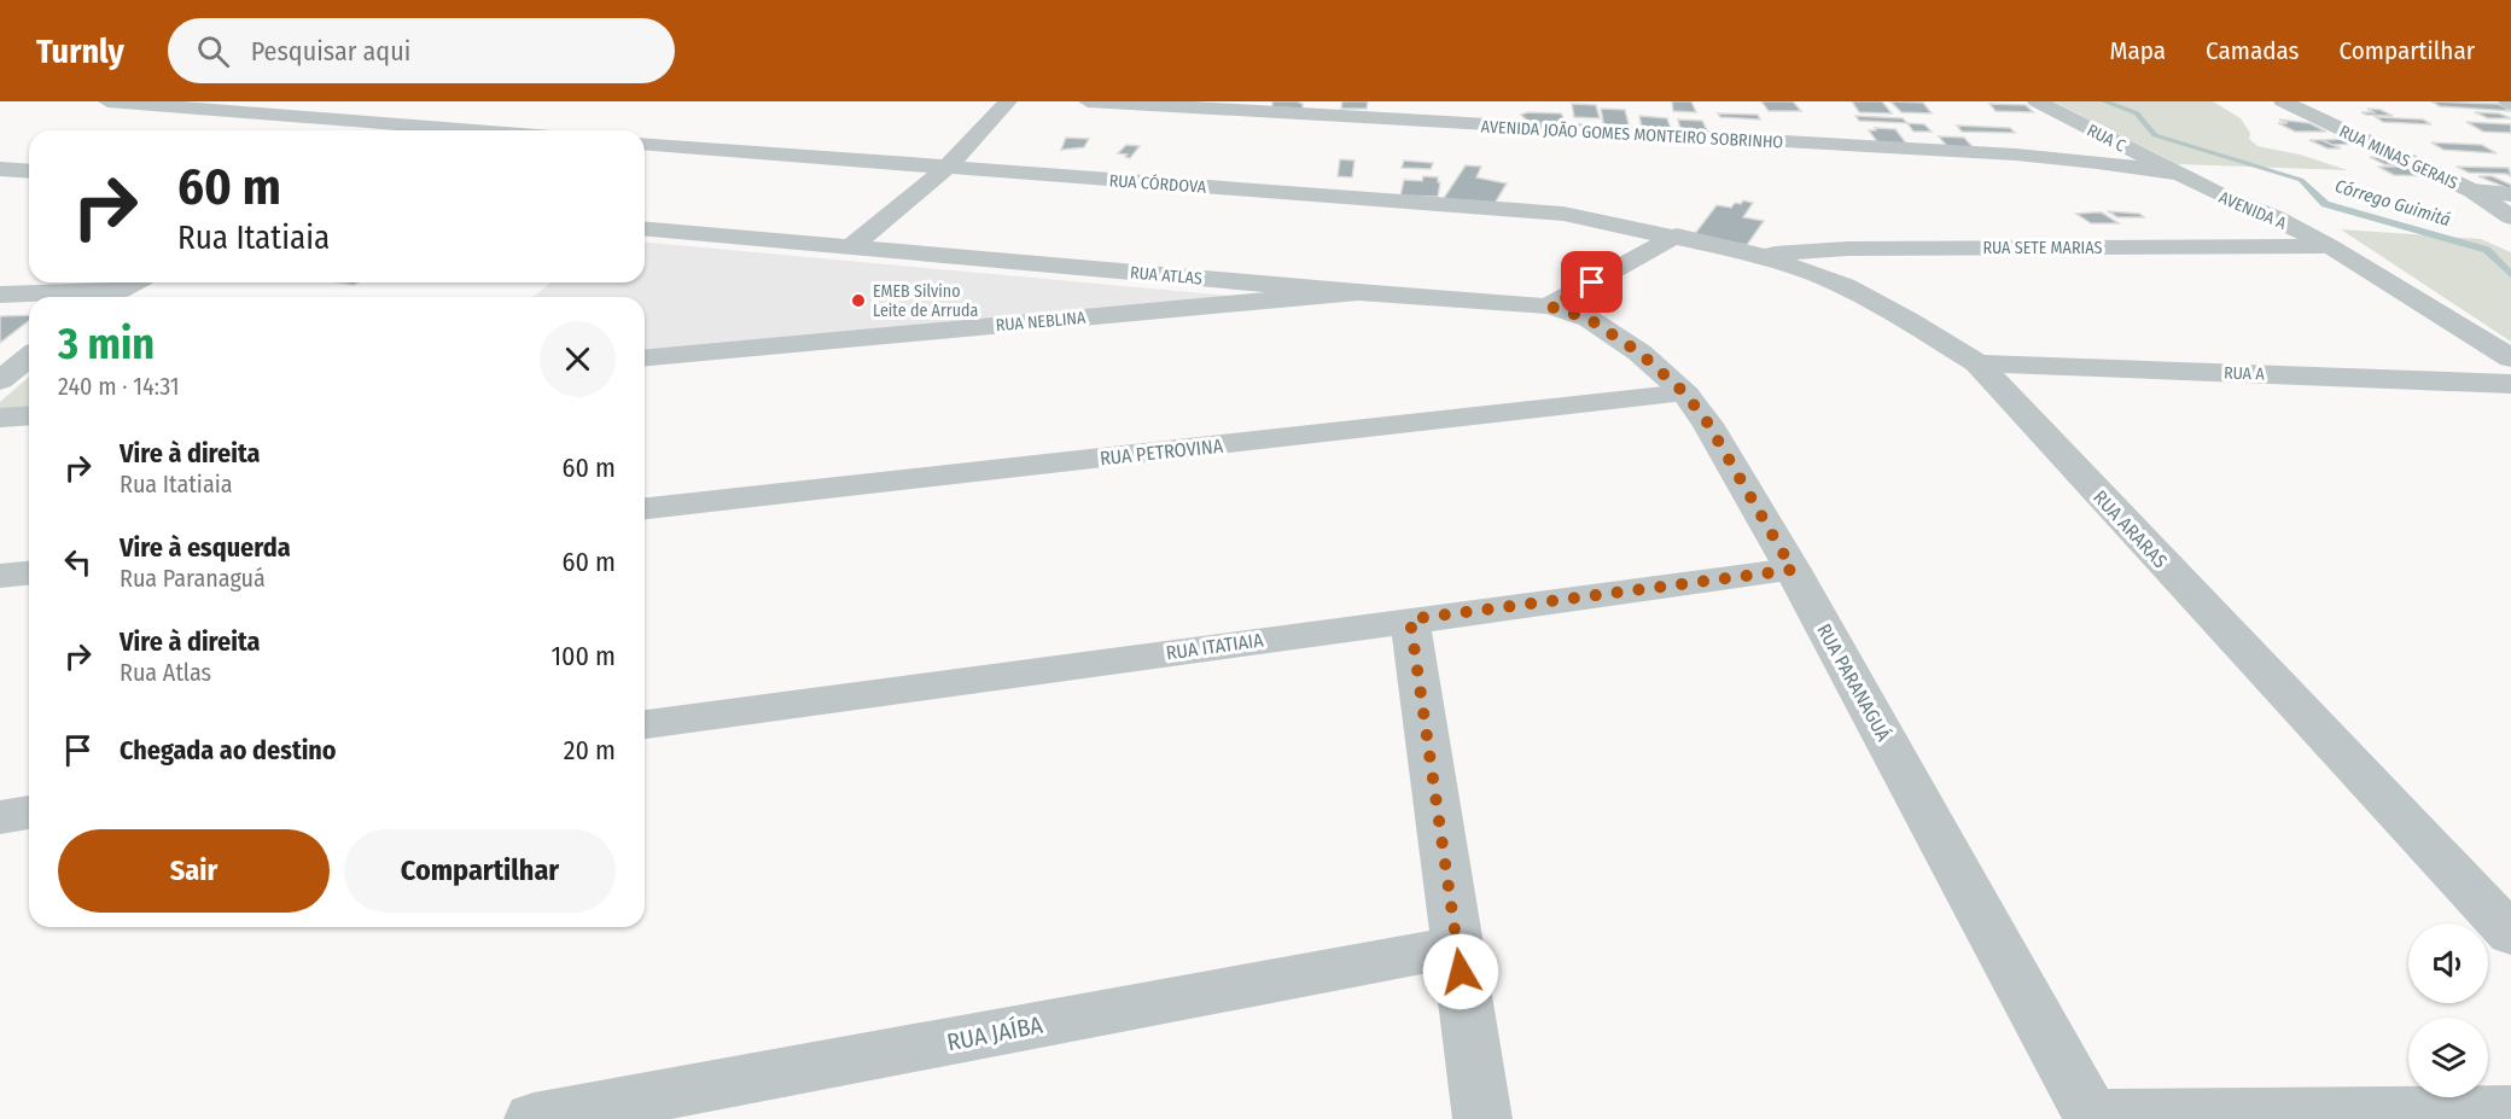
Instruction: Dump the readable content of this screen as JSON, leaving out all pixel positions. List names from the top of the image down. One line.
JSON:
{"streets":{"street":["AVENIDA JOÃO GOMES MONTEIRO SOBRINHO","RUA C","RUA MINAS GERAIS","RUA CÓRDOVA","AVENIDA A","RUA SETE MARIAS","RUA ATLAS","RUA NEBLINA","RUA A","RUA PETROVINA","RUA ARARAS","RUA ITATIAIA","RUA PARANAGUÁ","RUA JAÍBA"]},"crossings":[["AVENIDA JOÃO GOMES MONTEIRO SOBRINHO","RUA C"],["AVENIDA JOÃO GOMES MONTEIRO SOBRINHO","AVENIDA A"],["RUA C","AVENIDA A"],["RUA CÓRDOVA","RUA ARARAS"],["AVENIDA A","RUA SETE MARIAS"],["RUA SETE MARIAS","RUA ARARAS"],["RUA ATLAS","RUA NEBLINA"],["RUA ATLAS","RUA PARANAGUÁ"],["RUA A","RUA ARARAS"],["RUA PETROVINA","RUA PARANAGUÁ"],["RUA ITATIAIA","RUA PARANAGUÁ"]],"water":["Córrego Guimitá"],"places":["EMEB Silvino Leite de Arruda"],"page":{"header":"Turnly","search":"Pesquisar aqui","nav":["Mapa","Camadas","Compartilhar"],"turn":["60 m","Rua Itatiaia"],"heading":["3 min","240 m · 14:31"],"list":[{"name":"Vire à direita","note":"Rua Itatiaia","value":"60 m"},{"name":"Vire à esquerda","note":"Rua Paranaguá","value":"60 m"},{"name":"Vire à direita","note":"Rua Atlas","value":"100 m"},{"name":"Chegada ao destino","value":"20 m"}],"buttons":["Sair","Compartilhar"]}}
